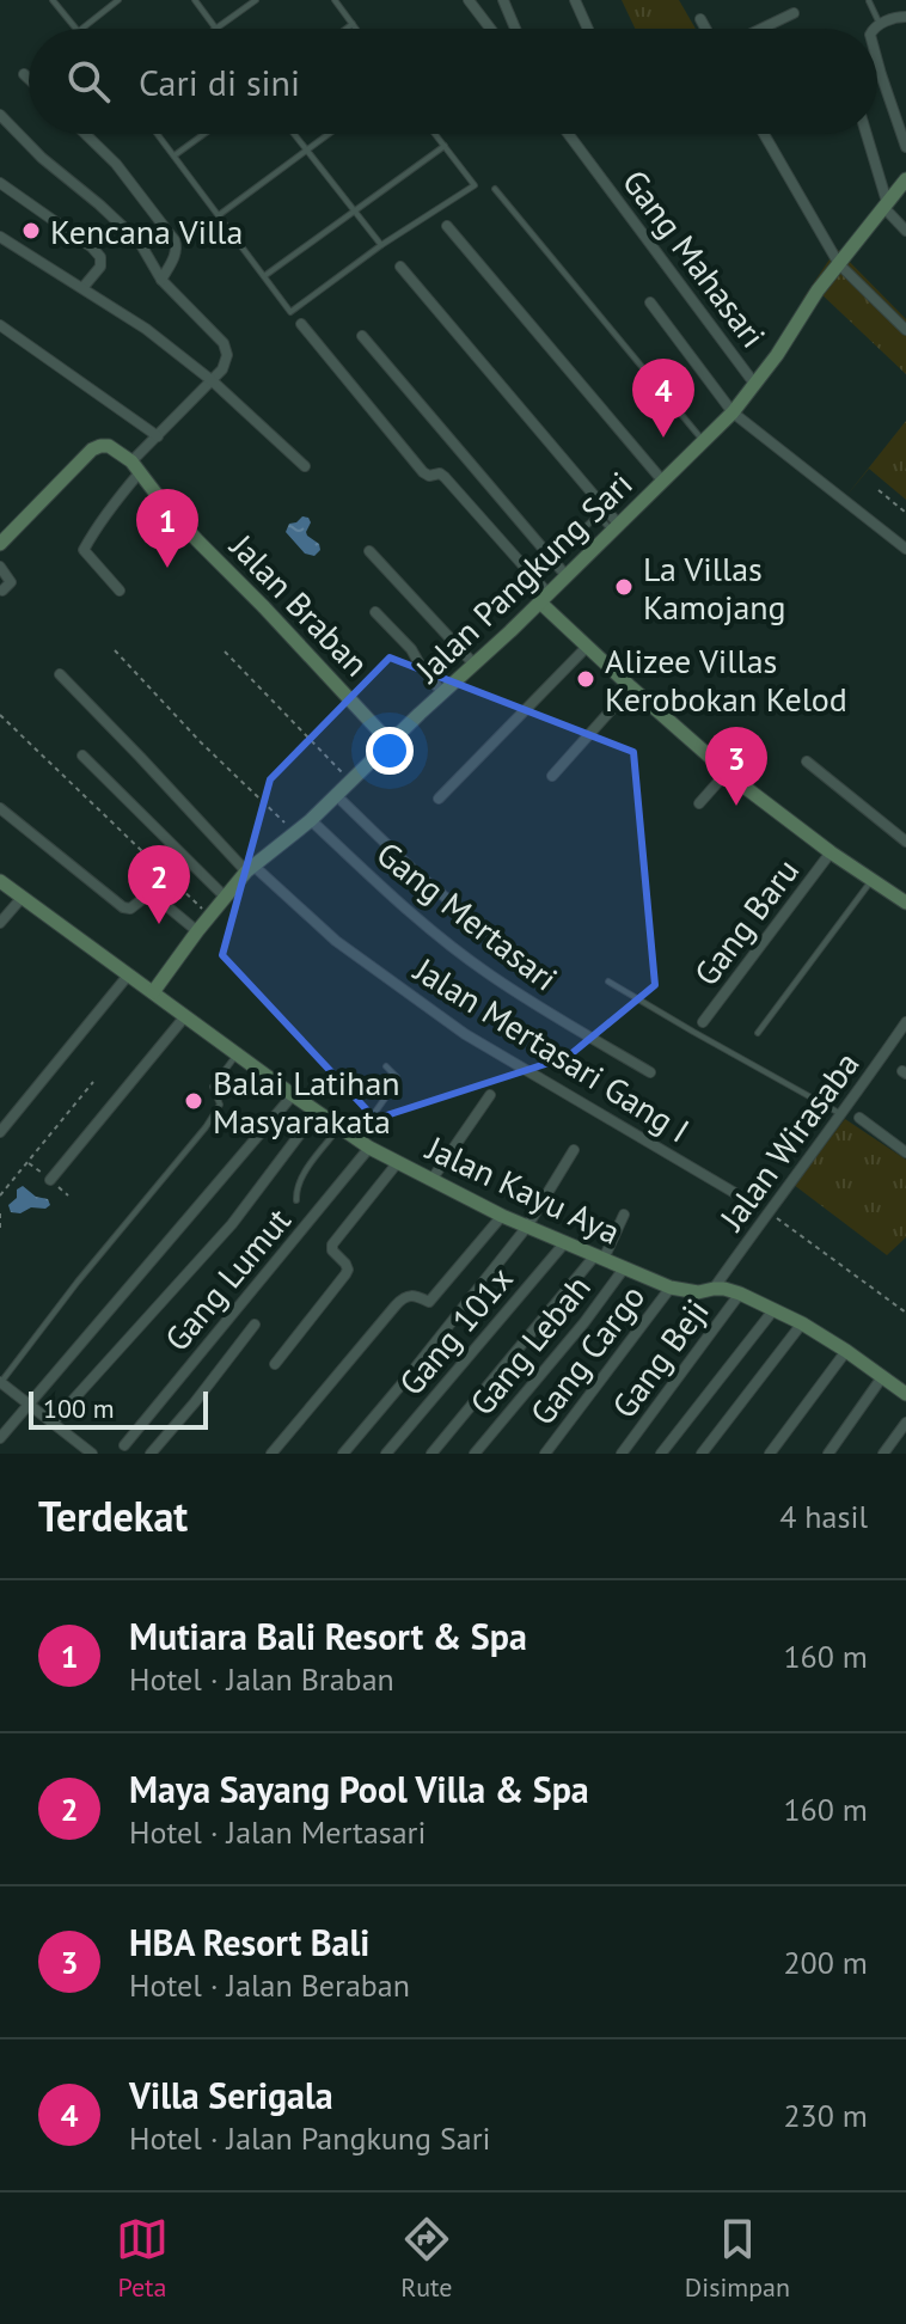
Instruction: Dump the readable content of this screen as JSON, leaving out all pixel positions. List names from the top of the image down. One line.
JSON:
{"streets":{"street":["Gang Mahasari","Jalan Pangkung Sari","Jalan Braban","Gang Mertasari","Gang Baru","Jalan Mertasari Gang I","Jalan Wirasaba","Jalan Kayu Aya","Gang Lumut","Gang 101x","Gang Lebah","Gang Cargo","Gang Beji"]},"crossings":[["Gang Mahasari","Jalan Pangkung Sari"],["Jalan Pangkung Sari","Jalan Braban"],["Jalan Pangkung Sari","Gang Mertasari"],["Jalan Pangkung Sari","Jalan Mertasari Gang I"],["Jalan Pangkung Sari","Jalan Kayu Aya"],["Jalan Wirasaba","Jalan Kayu Aya"],["Jalan Kayu Aya","Gang Lumut"],["Jalan Kayu Aya","Gang 101x"],["Jalan Kayu Aya","Gang Lebah"],["Jalan Kayu Aya","Gang Cargo"],["Jalan Kayu Aya","Gang Beji"]],"places":["Kencana Villa","La Villas Kamojang","Alizee Villas Kerobokan Kelod","Balai Latihan Masyarakata"],"scale_bar":"100 m","page":{"search":"Cari di sini","pins":["4","1","3","2"],"scale":"100 m","heading":["Terdekat","4 hasil"],"list":[{"mark":"1","name":"Mutiara Bali Resort & Spa","note":"Hotel · Jalan Braban","value":"160 m"},{"mark":"2","name":"Maya Sayang Pool Villa & Spa","note":"Hotel · Jalan Mertasari","value":"160 m"},{"mark":"3","name":"HBA Resort Bali","note":"Hotel · Jalan Beraban","value":"200 m"},{"mark":"4","name":"Villa Serigala","note":"Hotel · Jalan Pangkung Sari","value":"230 m"}],"nav":["Peta","Rute","Disimpan"]}}
